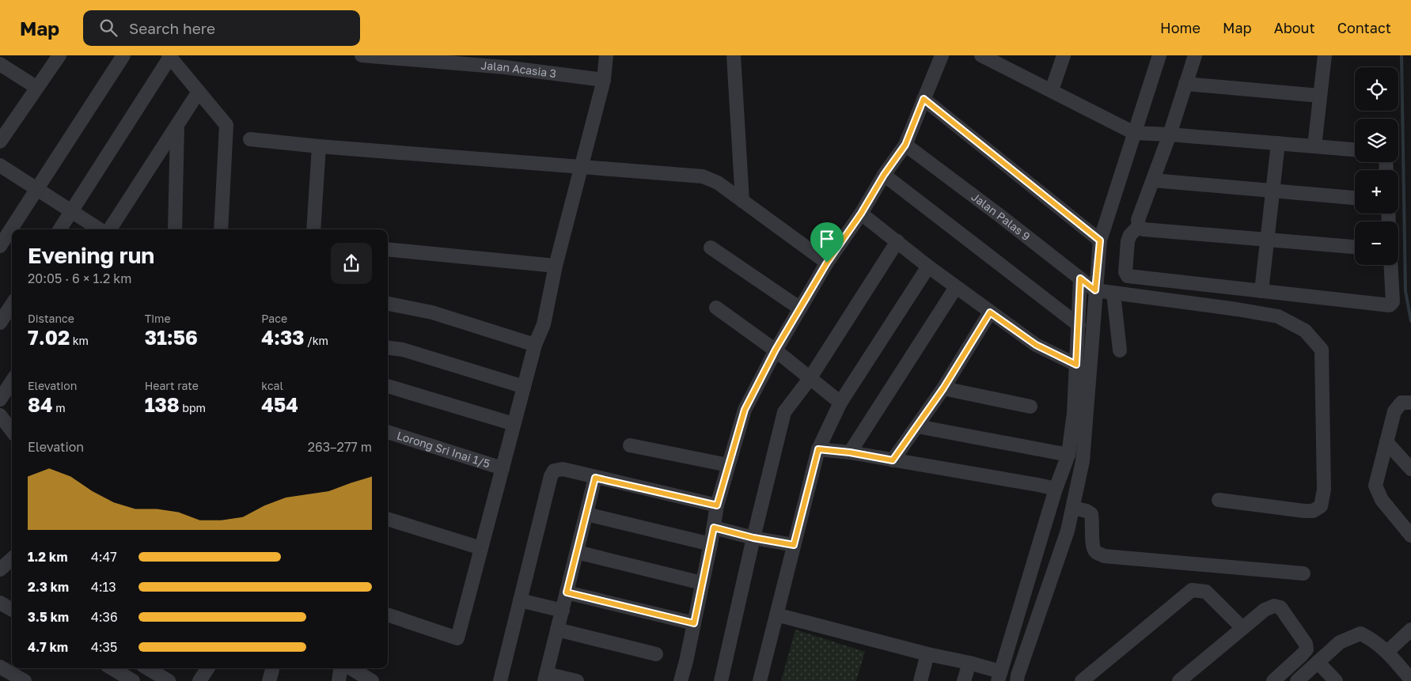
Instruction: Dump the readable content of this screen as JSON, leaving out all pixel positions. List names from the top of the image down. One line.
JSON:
{"streets":{"street":["Jalan Acasia 3","Jalan Palas 9","Lorong Sri Inai 1/5"]},"page":{"header":"Map","search":"Search here","nav":["Home","Map","About","Contact"],"map_buttons":["+","−"],"heading":["Evening run","20:05 · 6 × 1.2 km"],"stats":[["Distance","7.02 km"],["Time","31:56"],["Pace","4:33 /km"],["Elevation","84 m"],["Heart rate","138 bpm"],["kcal","454"]],"chart":["Elevation","263–277 m"],"list":[{"name":"1.2 km","note":"4:47"},{"name":"2.3 km","note":"4:13"},{"name":"3.5 km","note":"4:36"},{"name":"4.7 km","note":"4:35"}]}}
